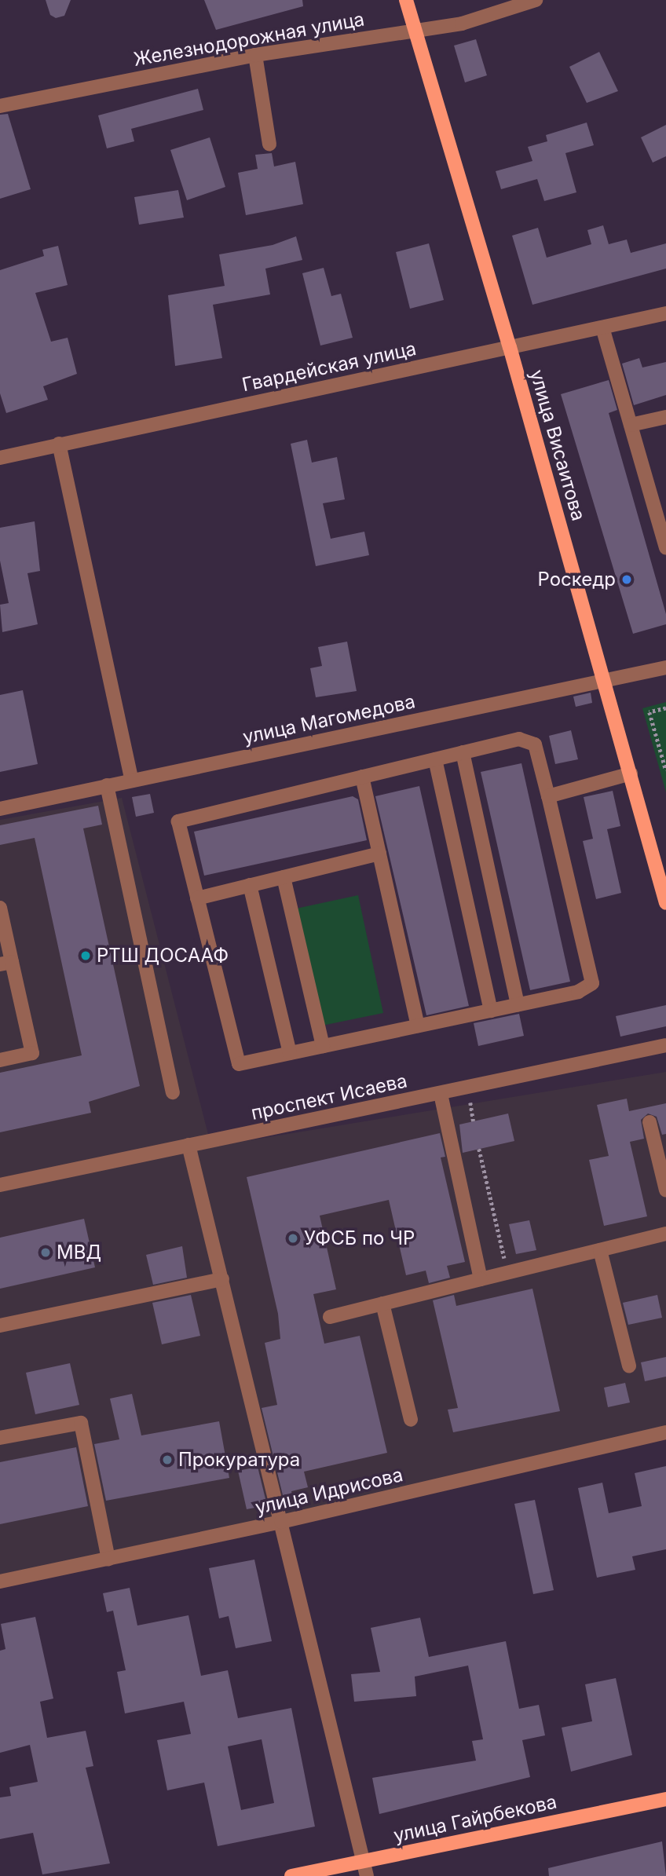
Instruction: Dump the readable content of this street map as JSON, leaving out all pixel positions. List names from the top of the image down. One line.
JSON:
{"streets":{"main road":["улица Висаитова","улица Гайрбекова"],"street":["Железнодорожная улица","Гвардейская улица","улица Магомедова","проспект Исаева","улица Идрисова"]},"crossings":[["Железнодорожная улица","улица Висаитова"],["Гвардейская улица","улица Висаитова"],["улица Висаитова","улица Магомедова"]],"places":["Роскедр","РТШ ДОСААФ","УФСБ по ЧР","МВД","Прокуратура"]}
